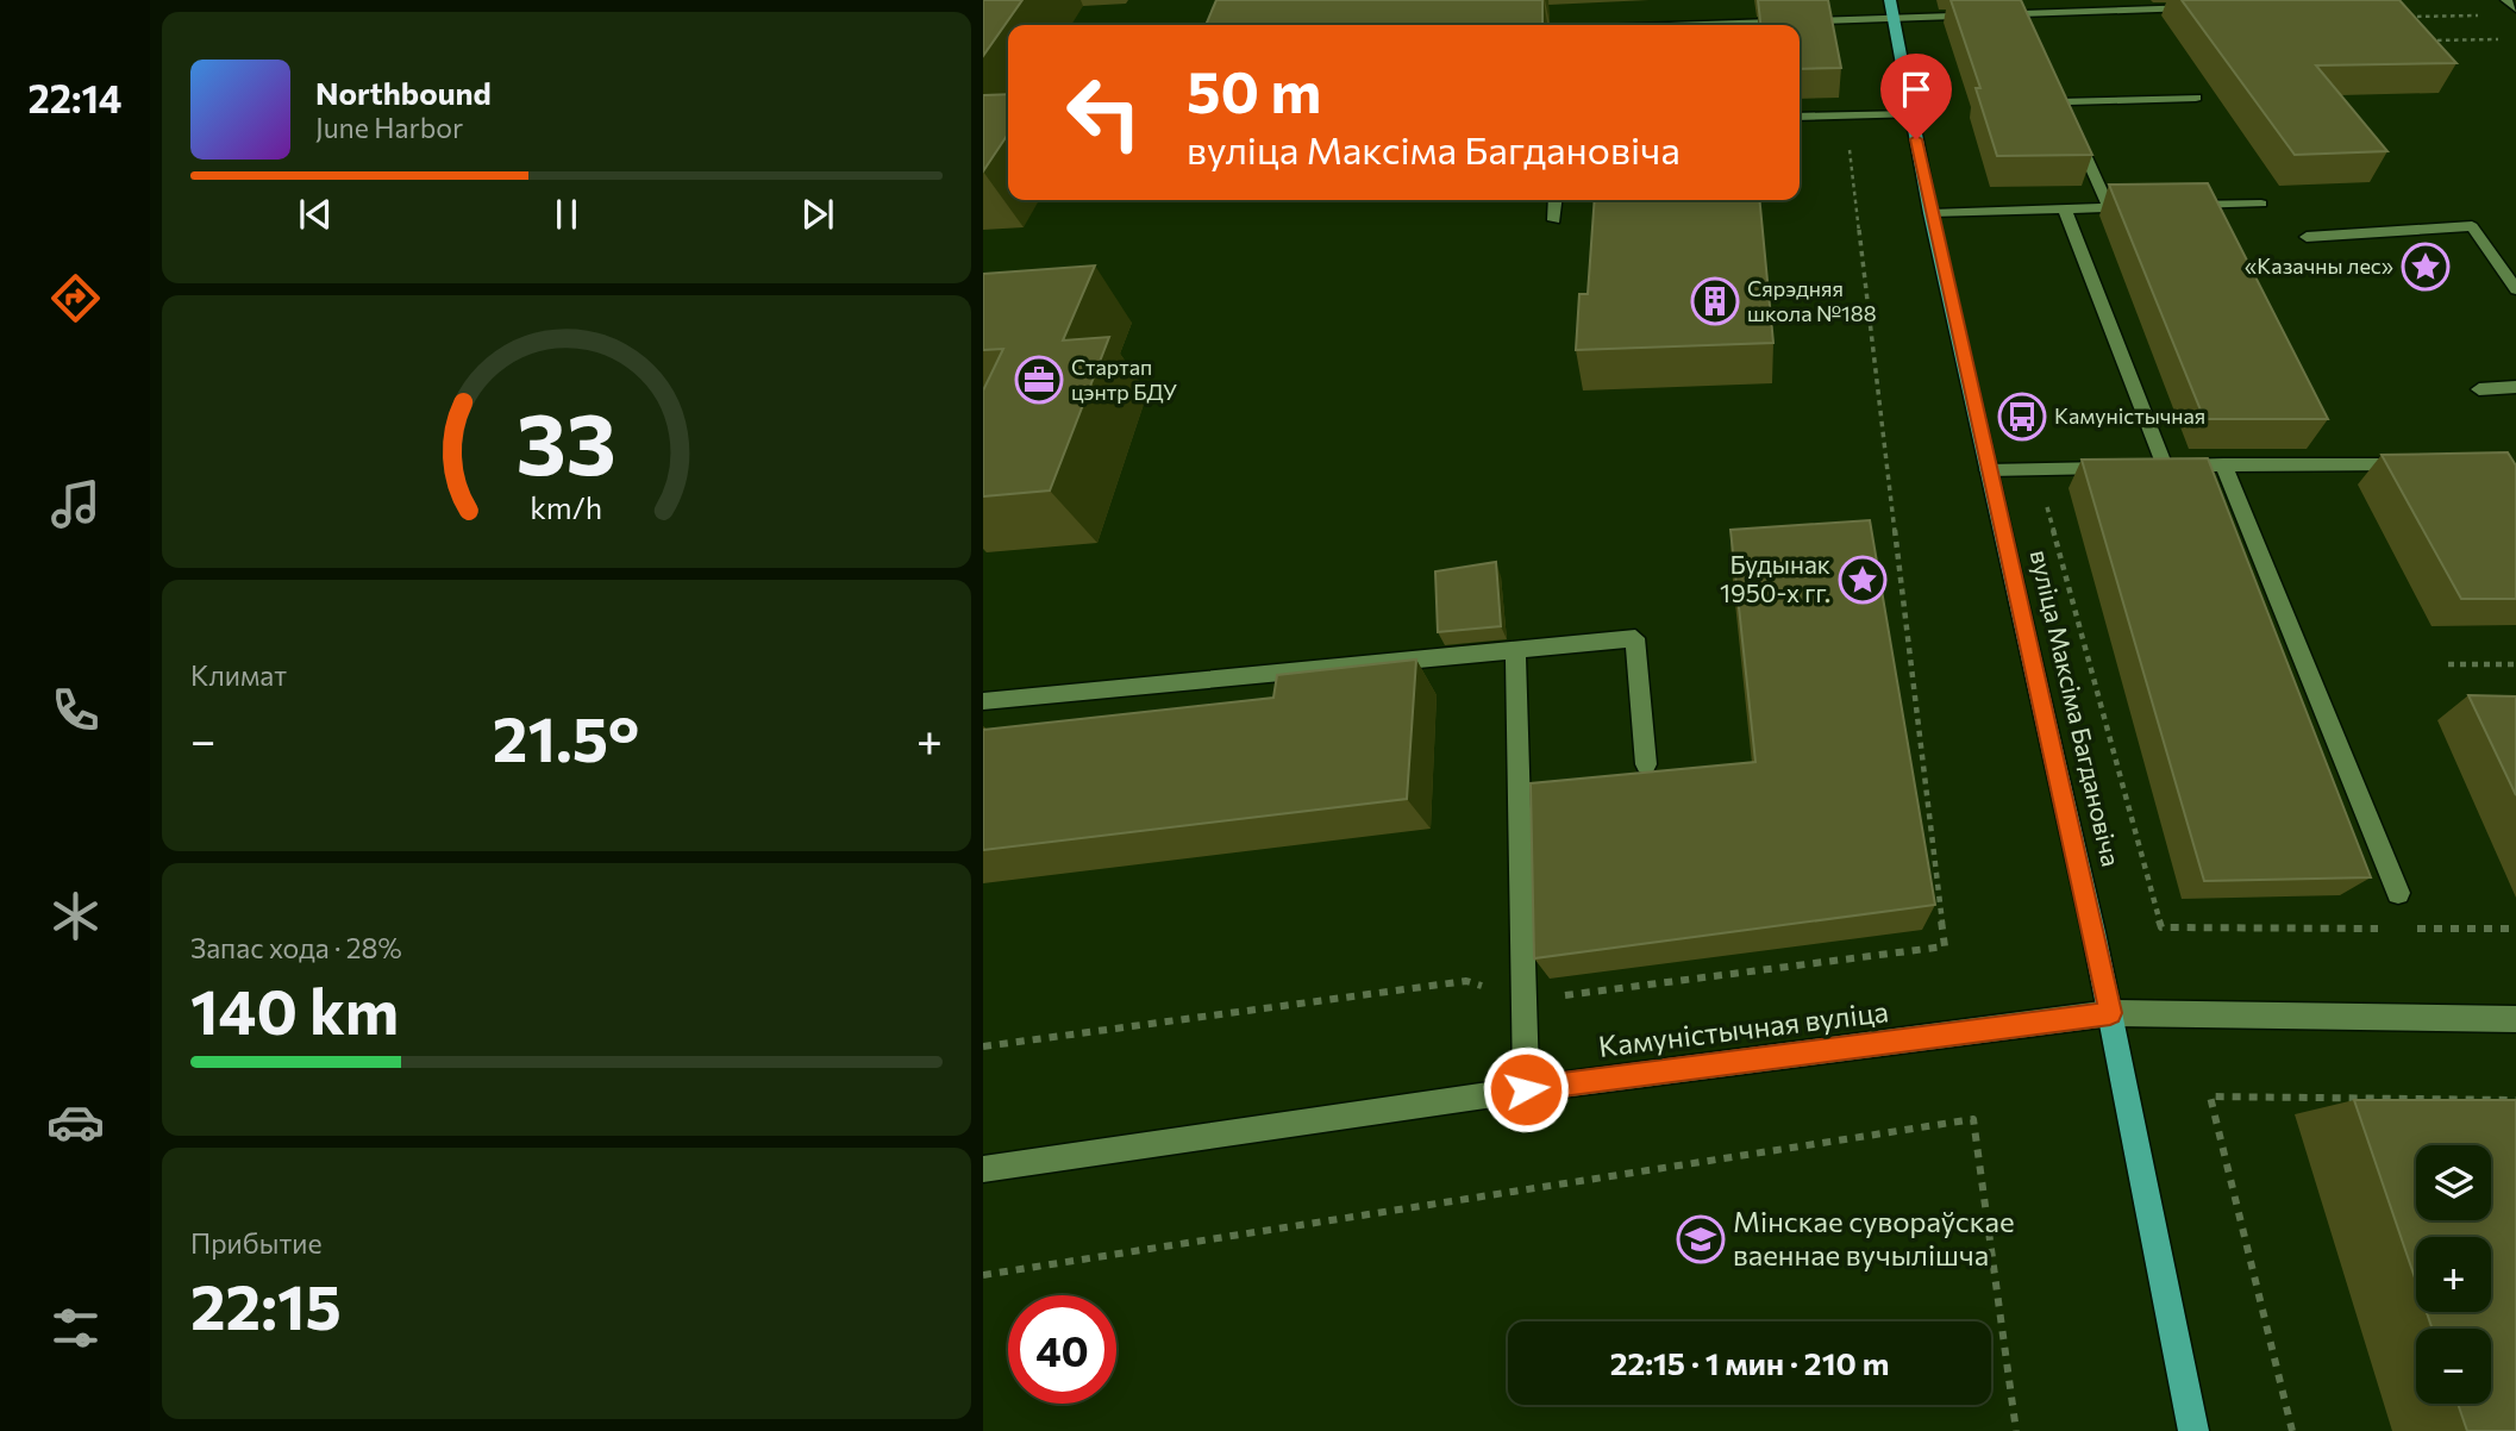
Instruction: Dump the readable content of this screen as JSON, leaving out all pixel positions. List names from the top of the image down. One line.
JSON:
{"streets":{"main road":["вуліца Максіма Багдановіча"],"street":["Камуністычная вуліца"]},"crossings":[["вуліца Максіма Багдановіча","Камуністычная вуліца"]],"places":{"place":["«Казачны лес»","Будынак 1950-х гг."],"building":["Сярэдняя школа №188"],"office":["Стартап цэнтр БДУ"],"bus stop":["Камуністычная"],"school or university":["Мінскае сувораўскае ваеннае вучылішча"]},"page":{"tabs":"22:14","turn":["50 m","вуліца Максіма Багдановіча"],"song":["Northbound","June Harbor"],"tile":["Климат",["Запас хода · 28%","140 km"],["Прибытие","22:15"]],"heat":["−","21.5°","+"],"map_buttons":["+","−"],"limit":"40","trip":"22:15 · 1 мин · 210 m","gauge":["33","km/h"]}}
